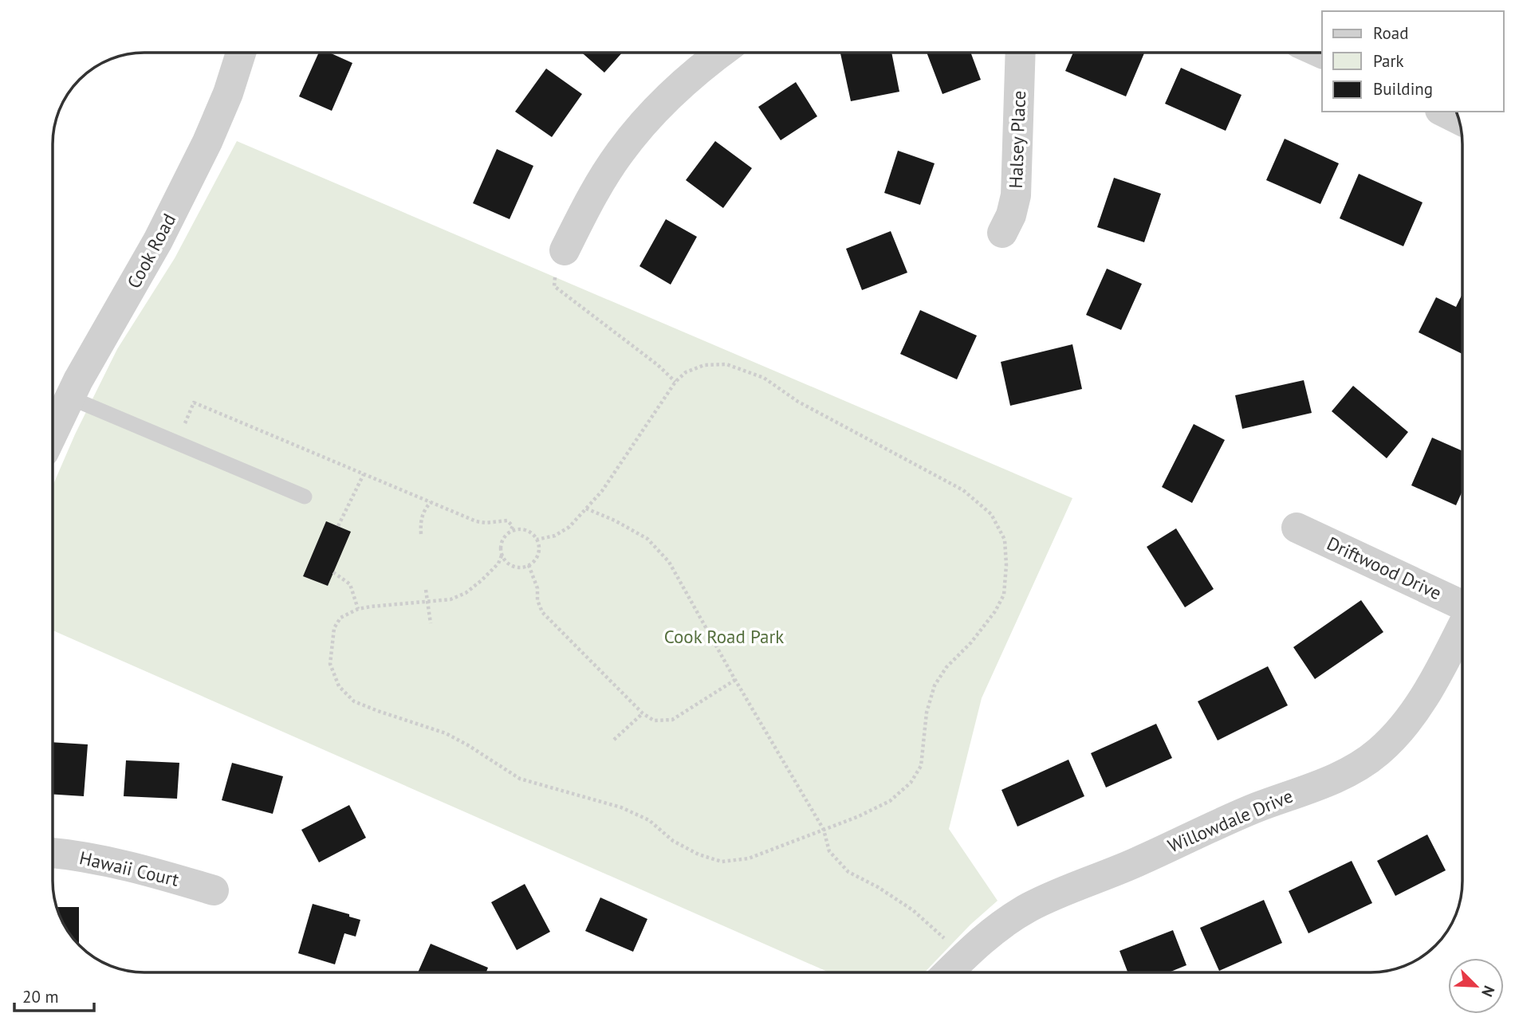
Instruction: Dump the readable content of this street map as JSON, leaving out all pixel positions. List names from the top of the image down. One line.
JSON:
{"streets":{"street":["Halsey Place","Cook Road","Driftwood Drive","Willowdale Drive","Hawaii Court"]},"parks":["Cook Road Park"],"legend":["Road","Park","Building"],"scale_bar":"20 m","north":"bottom right"}
